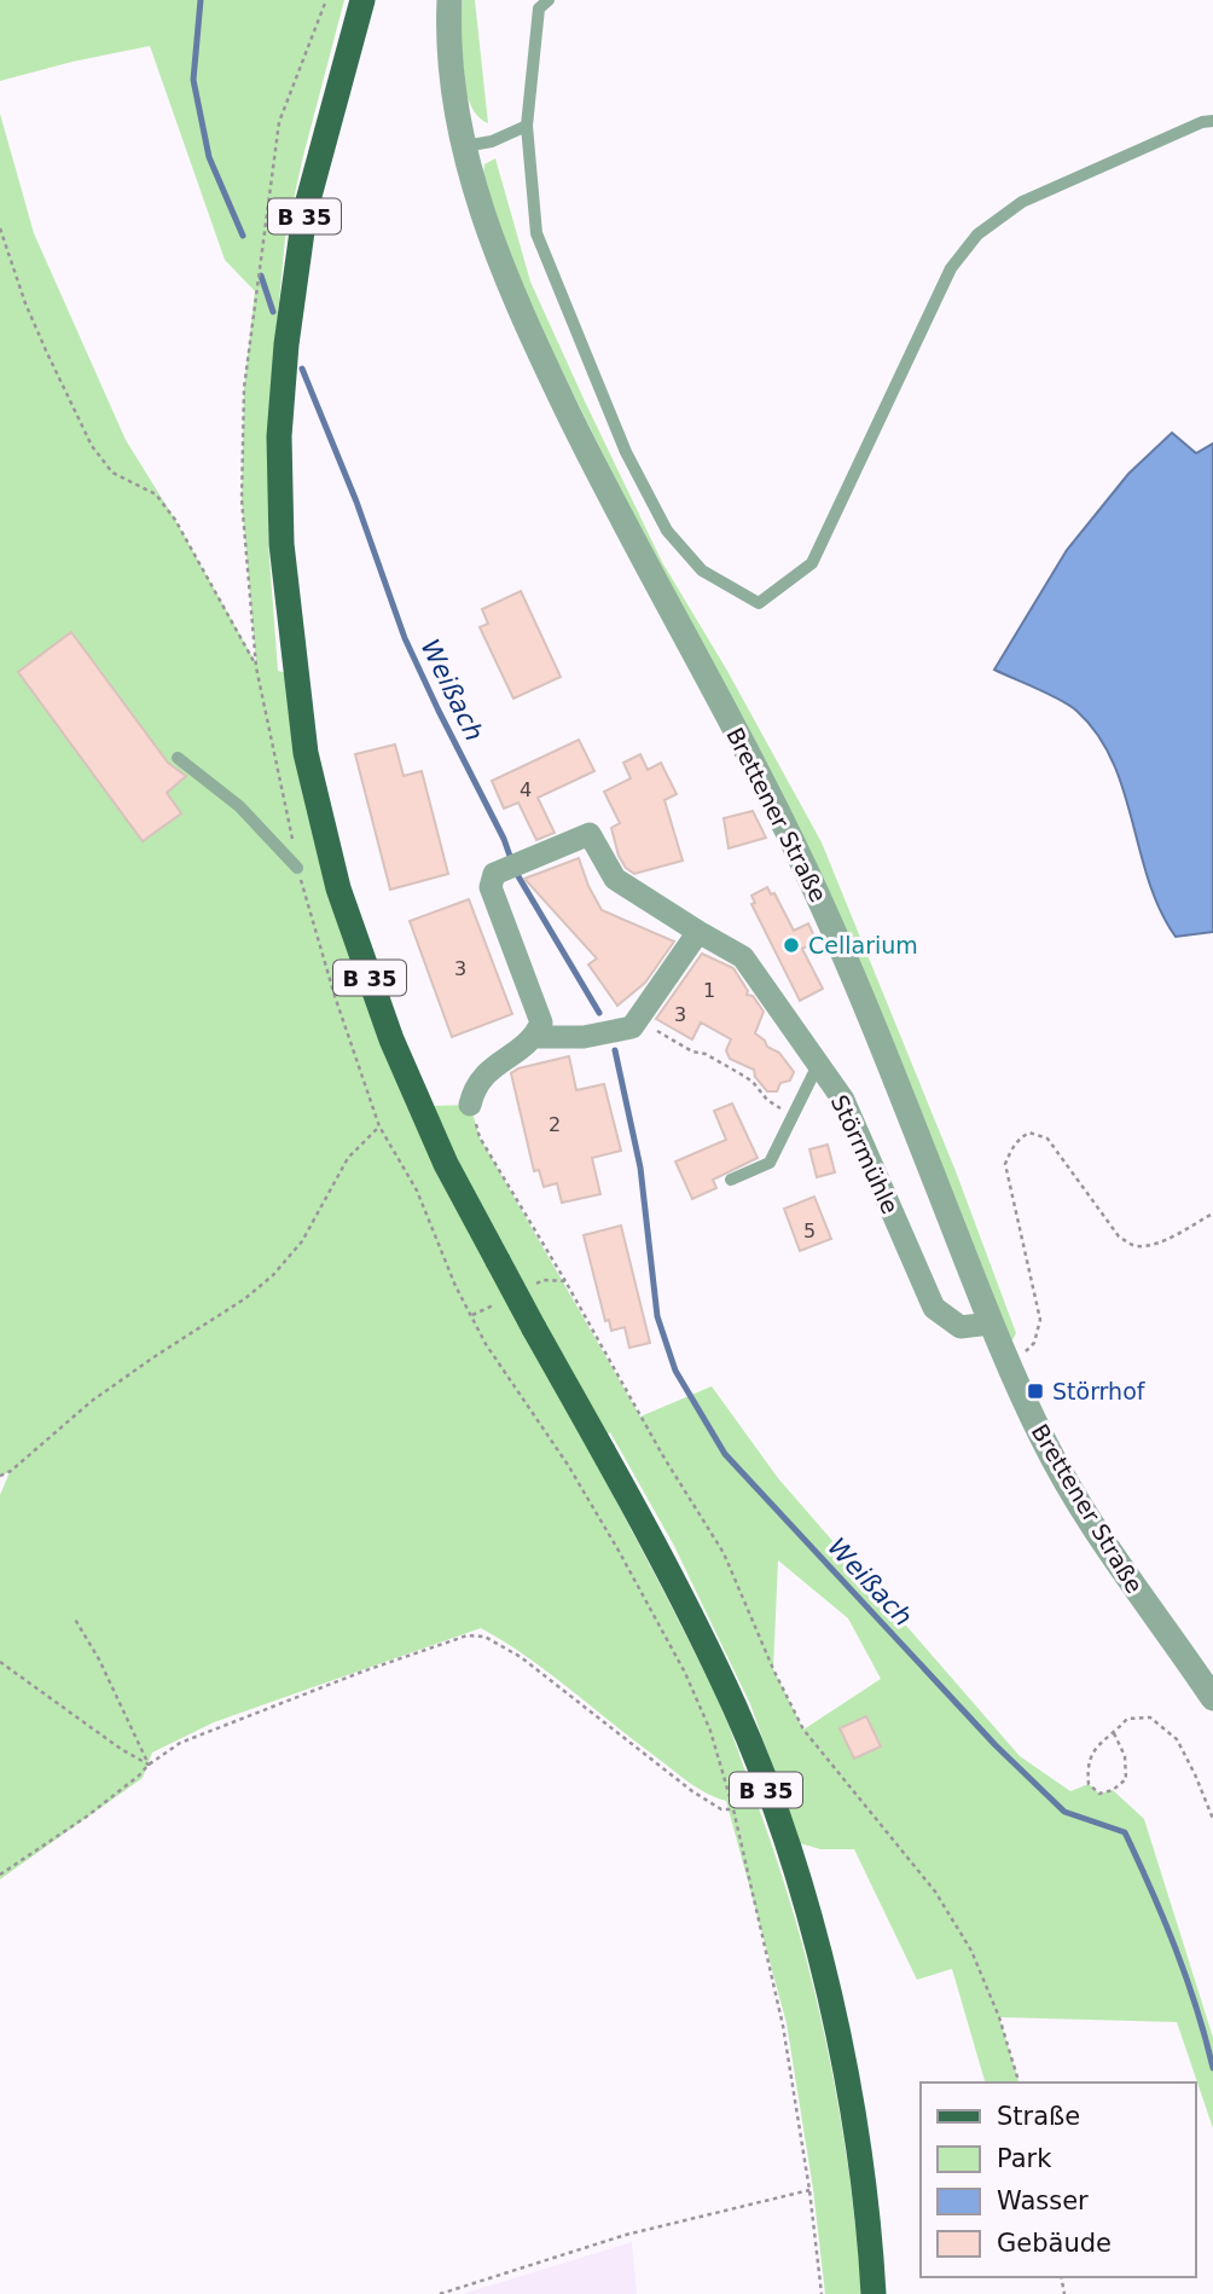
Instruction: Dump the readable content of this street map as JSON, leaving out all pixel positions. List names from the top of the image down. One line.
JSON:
{"streets":{"main road":["B 35"],"street":["Brettener Straße","Störrmühle"]},"crossings":[["Brettener Straße","Störrmühle"]],"water":["Weißach"],"places":{"other":["Cellarium"],"transit":["Störrhof"]},"house_numbers":["4","3","1","3","2","5"],"legend":["Straße","Park","Wasser","Gebäude"]}
